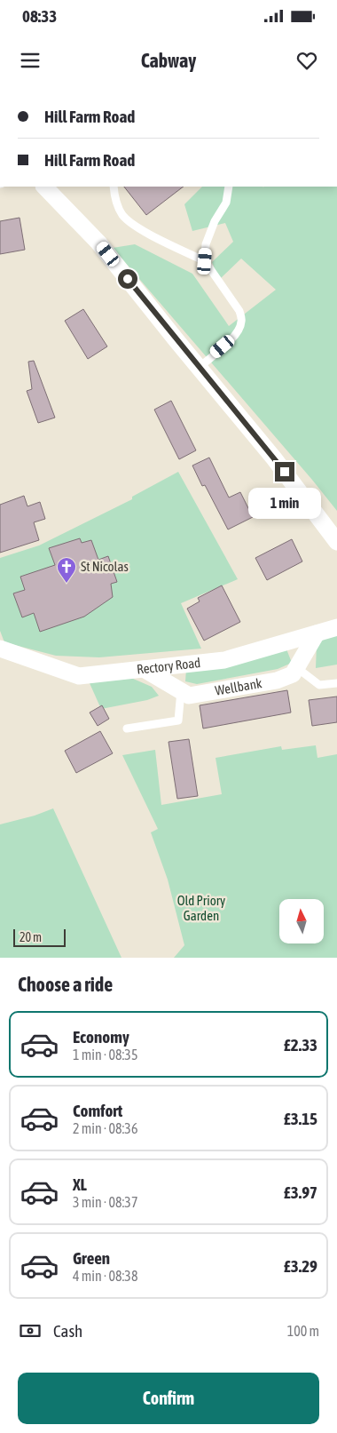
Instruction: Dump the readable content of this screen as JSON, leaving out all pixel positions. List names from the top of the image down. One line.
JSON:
{"streets":{"street":["Rectory Road","Wellbank"]},"crossings":[["Rectory Road","Wellbank"]],"parks":["Old Priory Garden"],"places":{"church":["St Nicolas"]},"scale_bar":"20 m","north":"top","page":{"status":"08:33","header":"Cabway","banner":["Hill Farm Road","Hill Farm Road"],"bubble":"1 min","scale":"20 m","heading":"Choose a ride","list":[{"name":"Economy","note":"1 min · 08:35","value":"£2.33"},{"name":"Comfort","note":"2 min · 08:36","value":"£3.15"},{"name":"XL","note":"3 min · 08:37","value":"£3.97"},{"name":"Green","note":"4 min · 08:38","value":"£3.29"}],"pay":["Cash","100 m"],"buttons":"Confirm"}}
